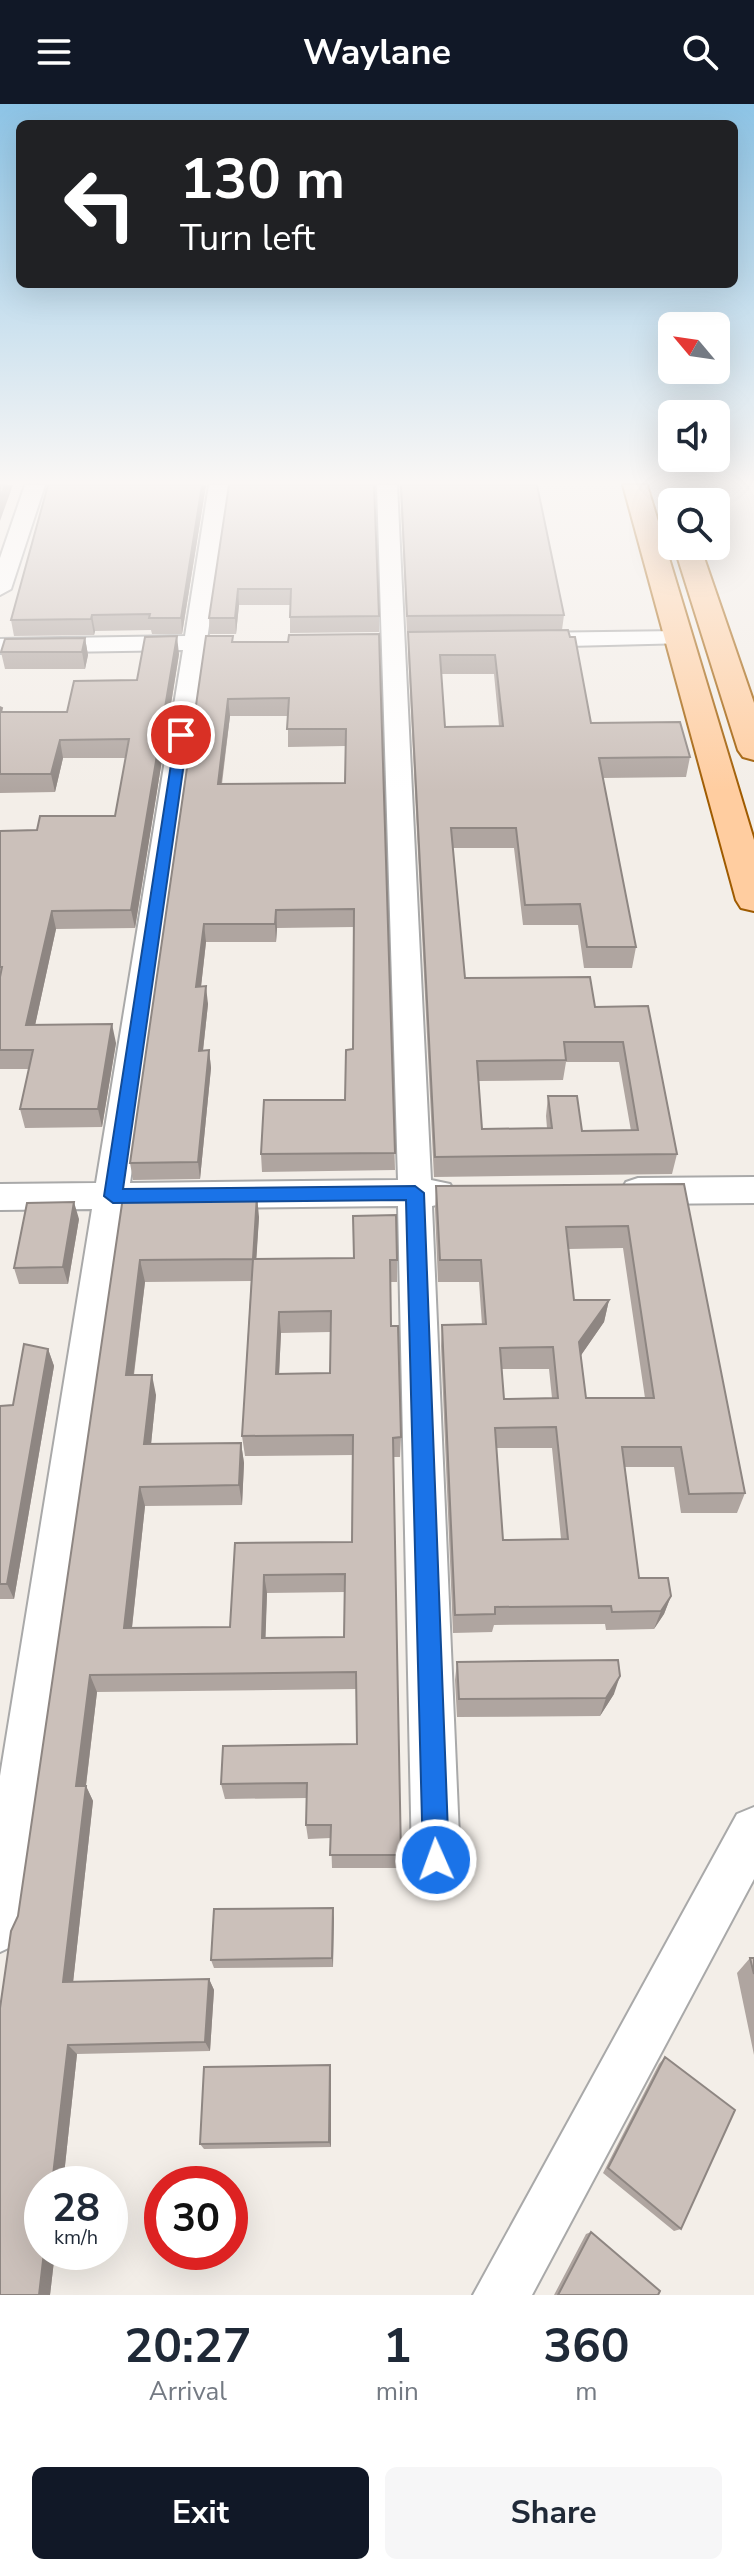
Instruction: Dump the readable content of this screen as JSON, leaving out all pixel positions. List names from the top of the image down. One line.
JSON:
{"north":"top left","page":{"header":"Waylane","turn":["130 m","Turn left"],"speed":"28 km/h","limit":"30","eta":["20:27","Arrival","1","min","360","m"],"buttons":["Exit","Share"]}}
